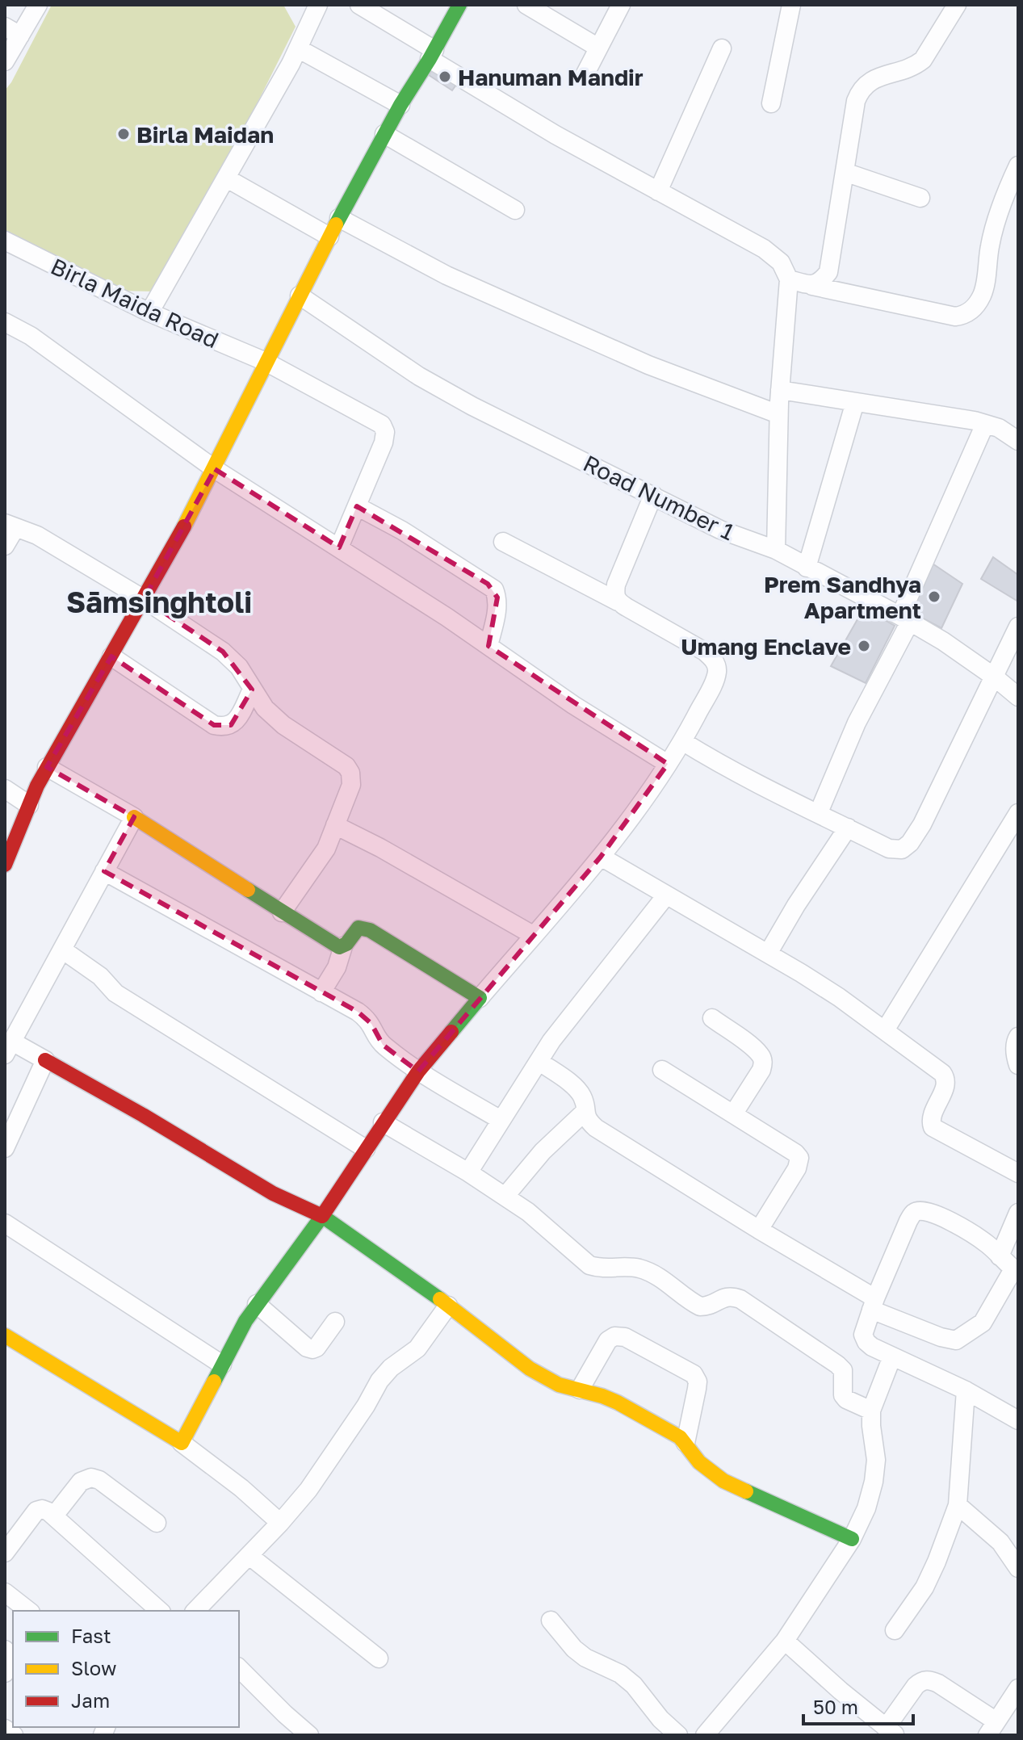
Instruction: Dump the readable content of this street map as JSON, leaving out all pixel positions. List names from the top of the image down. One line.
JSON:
{"streets":{"street":["Birla Maida Road","Road Number 1"]},"districts":["Sāmsinghtoli"],"places":["Hanuman Mandir","Birla Maidan","Prem Sandhya Apartment","Umang Enclave"],"legend":["Fast","Slow","Jam"],"scale_bar":"50 m"}
